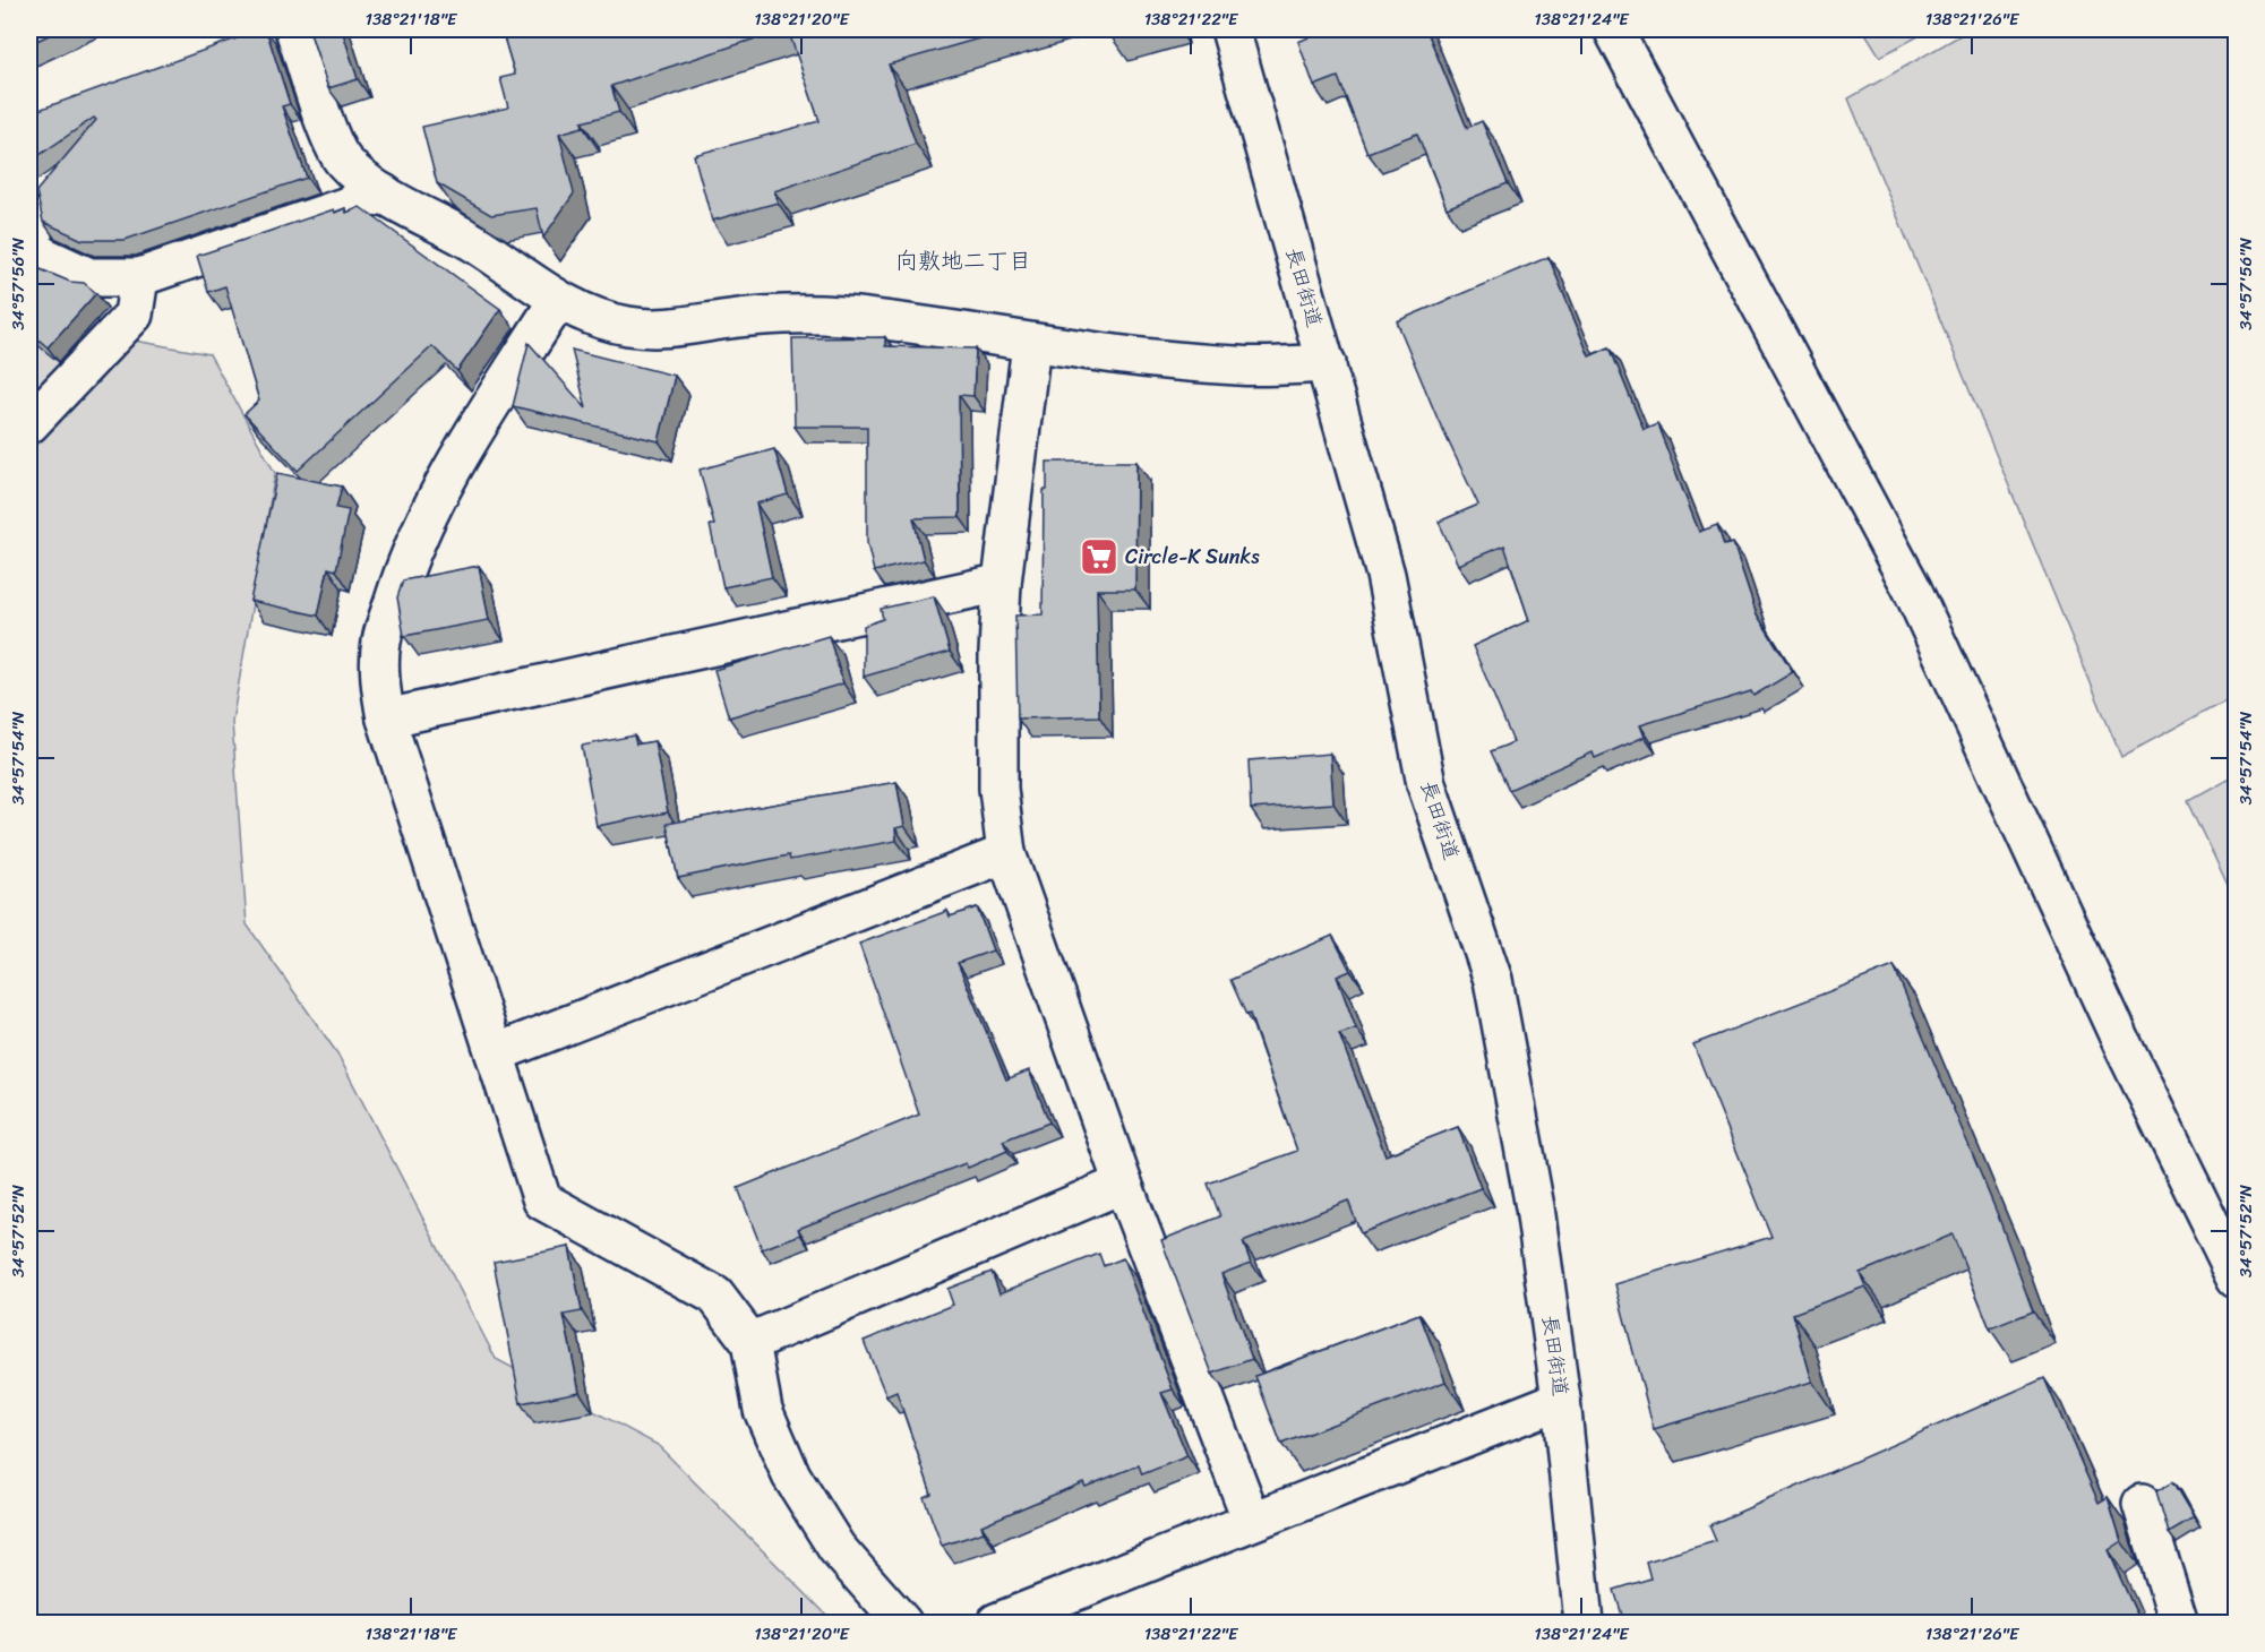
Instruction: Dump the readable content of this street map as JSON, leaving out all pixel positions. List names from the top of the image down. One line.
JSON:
{"streets":{"street":["長田街道"]},"districts":["向敷地二丁目"],"places":{"supermarket":["Circle-K Sunks"]},"coordinates":["138°21'18\"E","138°21'20\"E","138°21'22\"E","138°21'24\"E","138°21'26\"E","34°57'56\"N","34°57'54\"N","34°57'52\"N"]}
